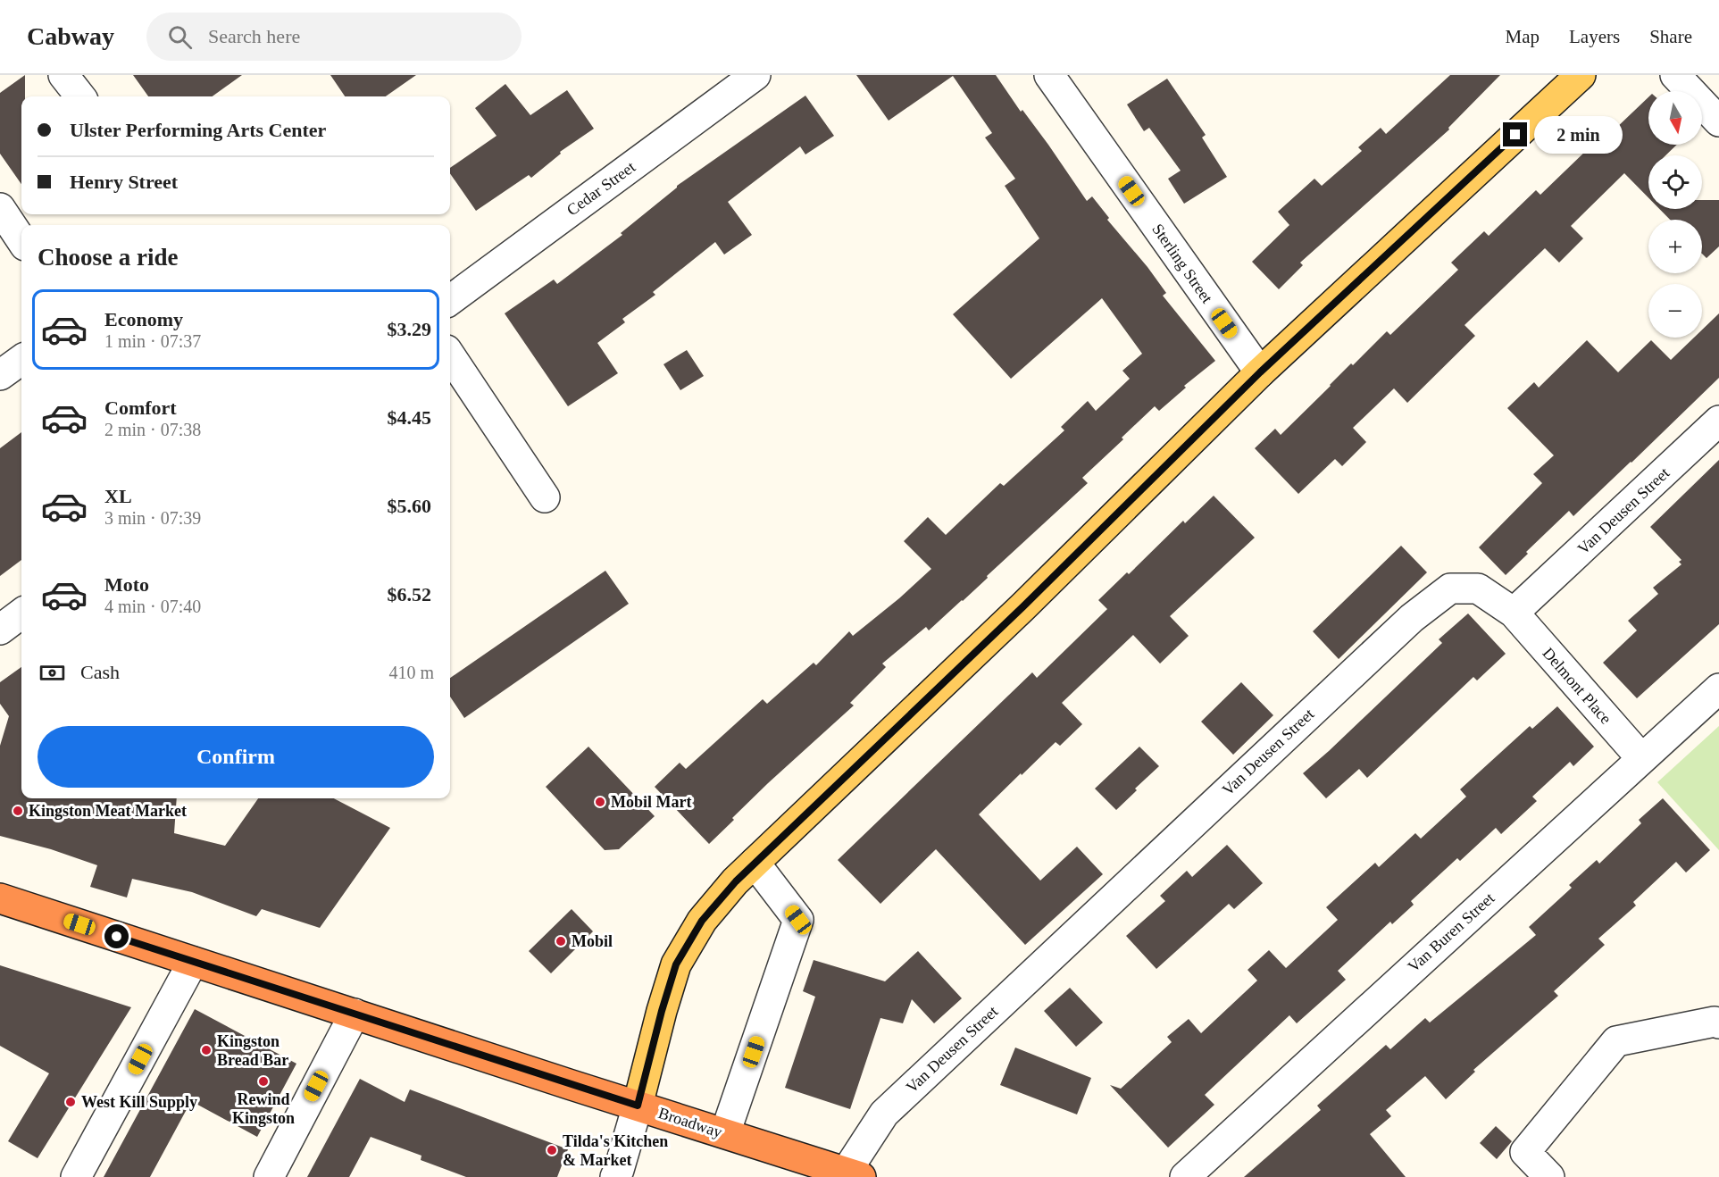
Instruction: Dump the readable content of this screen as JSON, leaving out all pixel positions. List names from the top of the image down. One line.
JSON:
{"streets":{"highway":["Broadway"],"street":["Cedar Street","Sterling Street","Van Deusen Street","Delmont Place","Van Buren Street"]},"crossings":[["Van Deusen Street","Delmont Place"],["Van Deusen Street","Broadway"],["Delmont Place","Van Buren Street"]],"places":["Mobil Mart","Kingston Meat Market","Mobil","Kingston Bread Bar","Rewind Kingston","West Kill Supply","Tilda's Kitchen & Market"],"north":"bottom","page":{"header":"Cabway","search":"Search here","nav":["Map","Layers","Share"],"map_buttons":["+","−"],"banner":["Ulster Performing Arts Center","Henry Street"],"bubble":"2 min","heading":"Choose a ride","list":[{"name":"Economy","note":"1 min · 07:37","value":"$3.29"},{"name":"Comfort","note":"2 min · 07:38","value":"$4.45"},{"name":"XL","note":"3 min · 07:39","value":"$5.60"},{"name":"Moto","note":"4 min · 07:40","value":"$6.52"}],"pay":["Cash","410 m"],"buttons":"Confirm"}}
